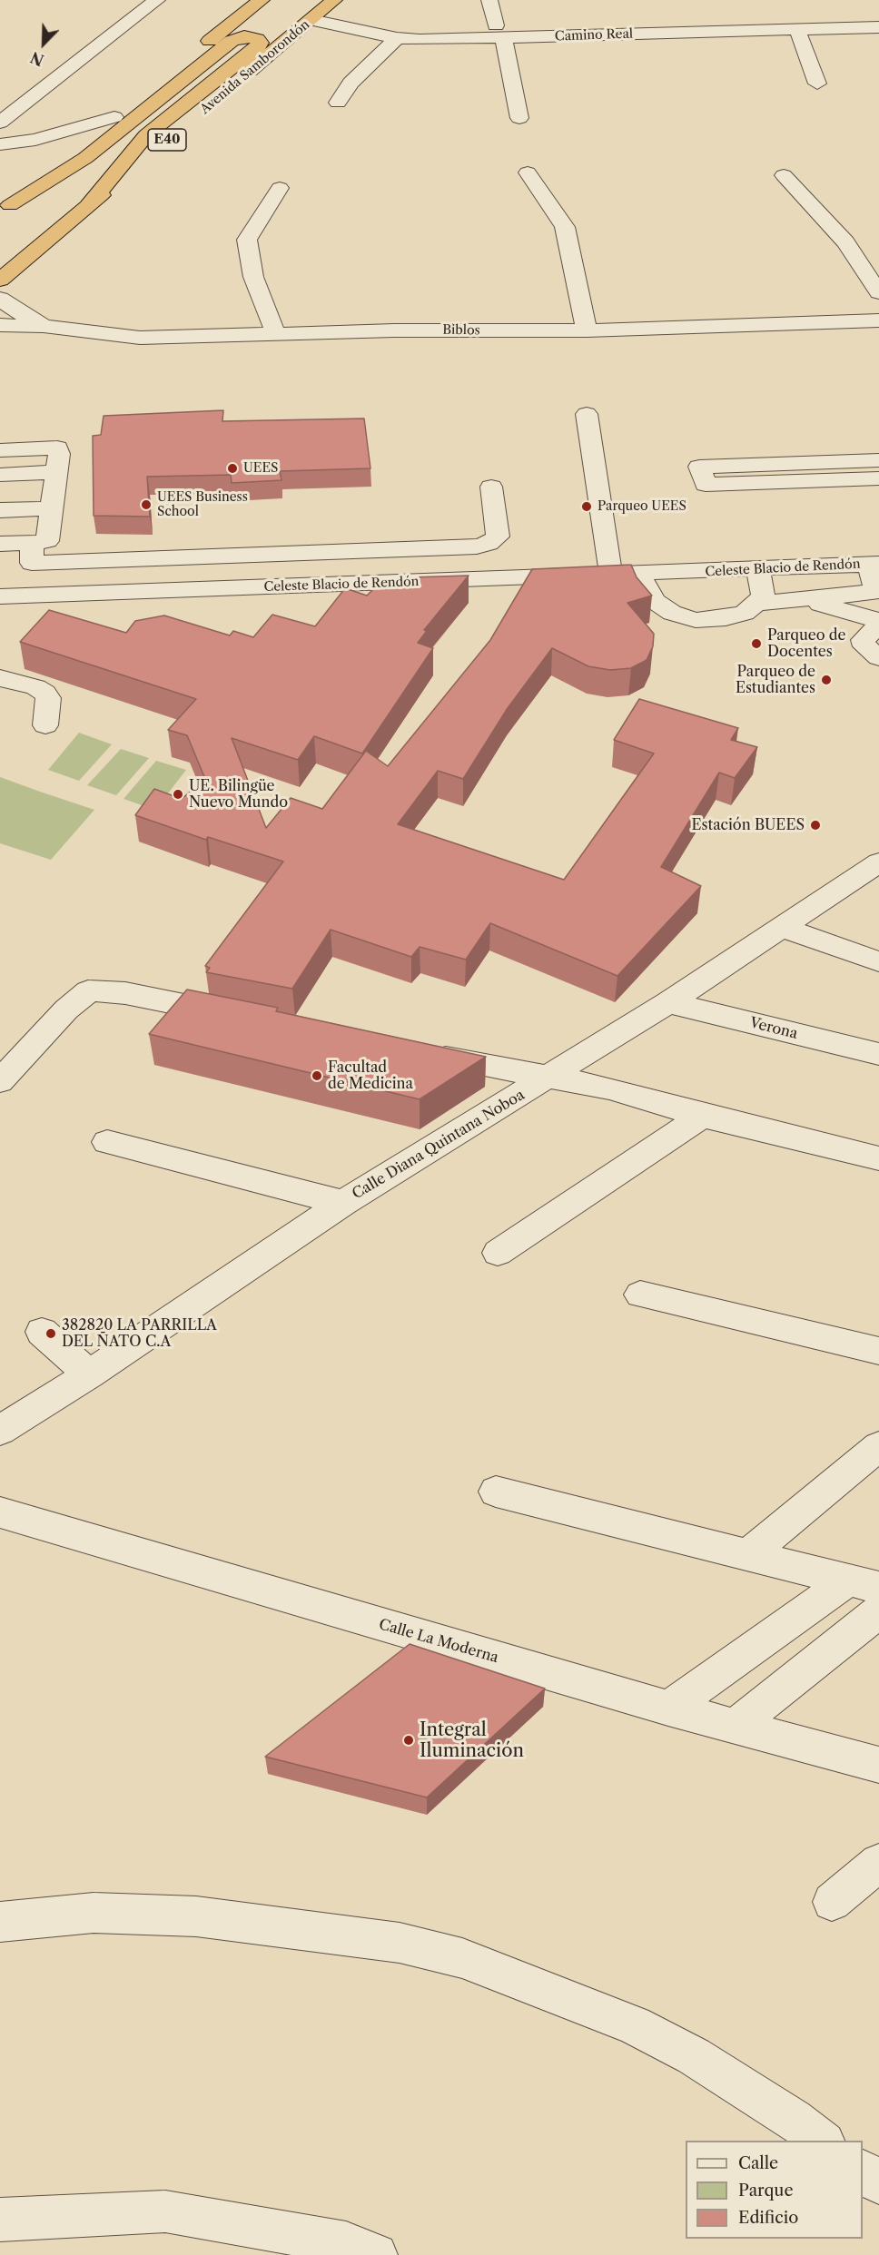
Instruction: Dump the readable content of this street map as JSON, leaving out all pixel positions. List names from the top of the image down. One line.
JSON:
{"streets":{"highway":["Avenida Samborondón","E40"],"street":["Camino Real","Biblos","Celeste Blacio de Rendón","Verona","Calle Diana Quintana Noboa","Calle La Moderna"]},"crossings":[["Camino Real","Avenida Samborondón"],["Verona","Calle Diana Quintana Noboa"]],"places":["UEES","UEES Business School","Parqueo UEES","Parqueo de Docentes","Parqueo de Estudiantes","UE. Bilingüe Nuevo Mundo","Estación BUEES","Facultad de Medicina","382820 LA PARRILLA DEL ÑATO C.A","Integral Iluminación"],"legend":["Calle","Parque","Edificio"],"north":"bottom left"}
